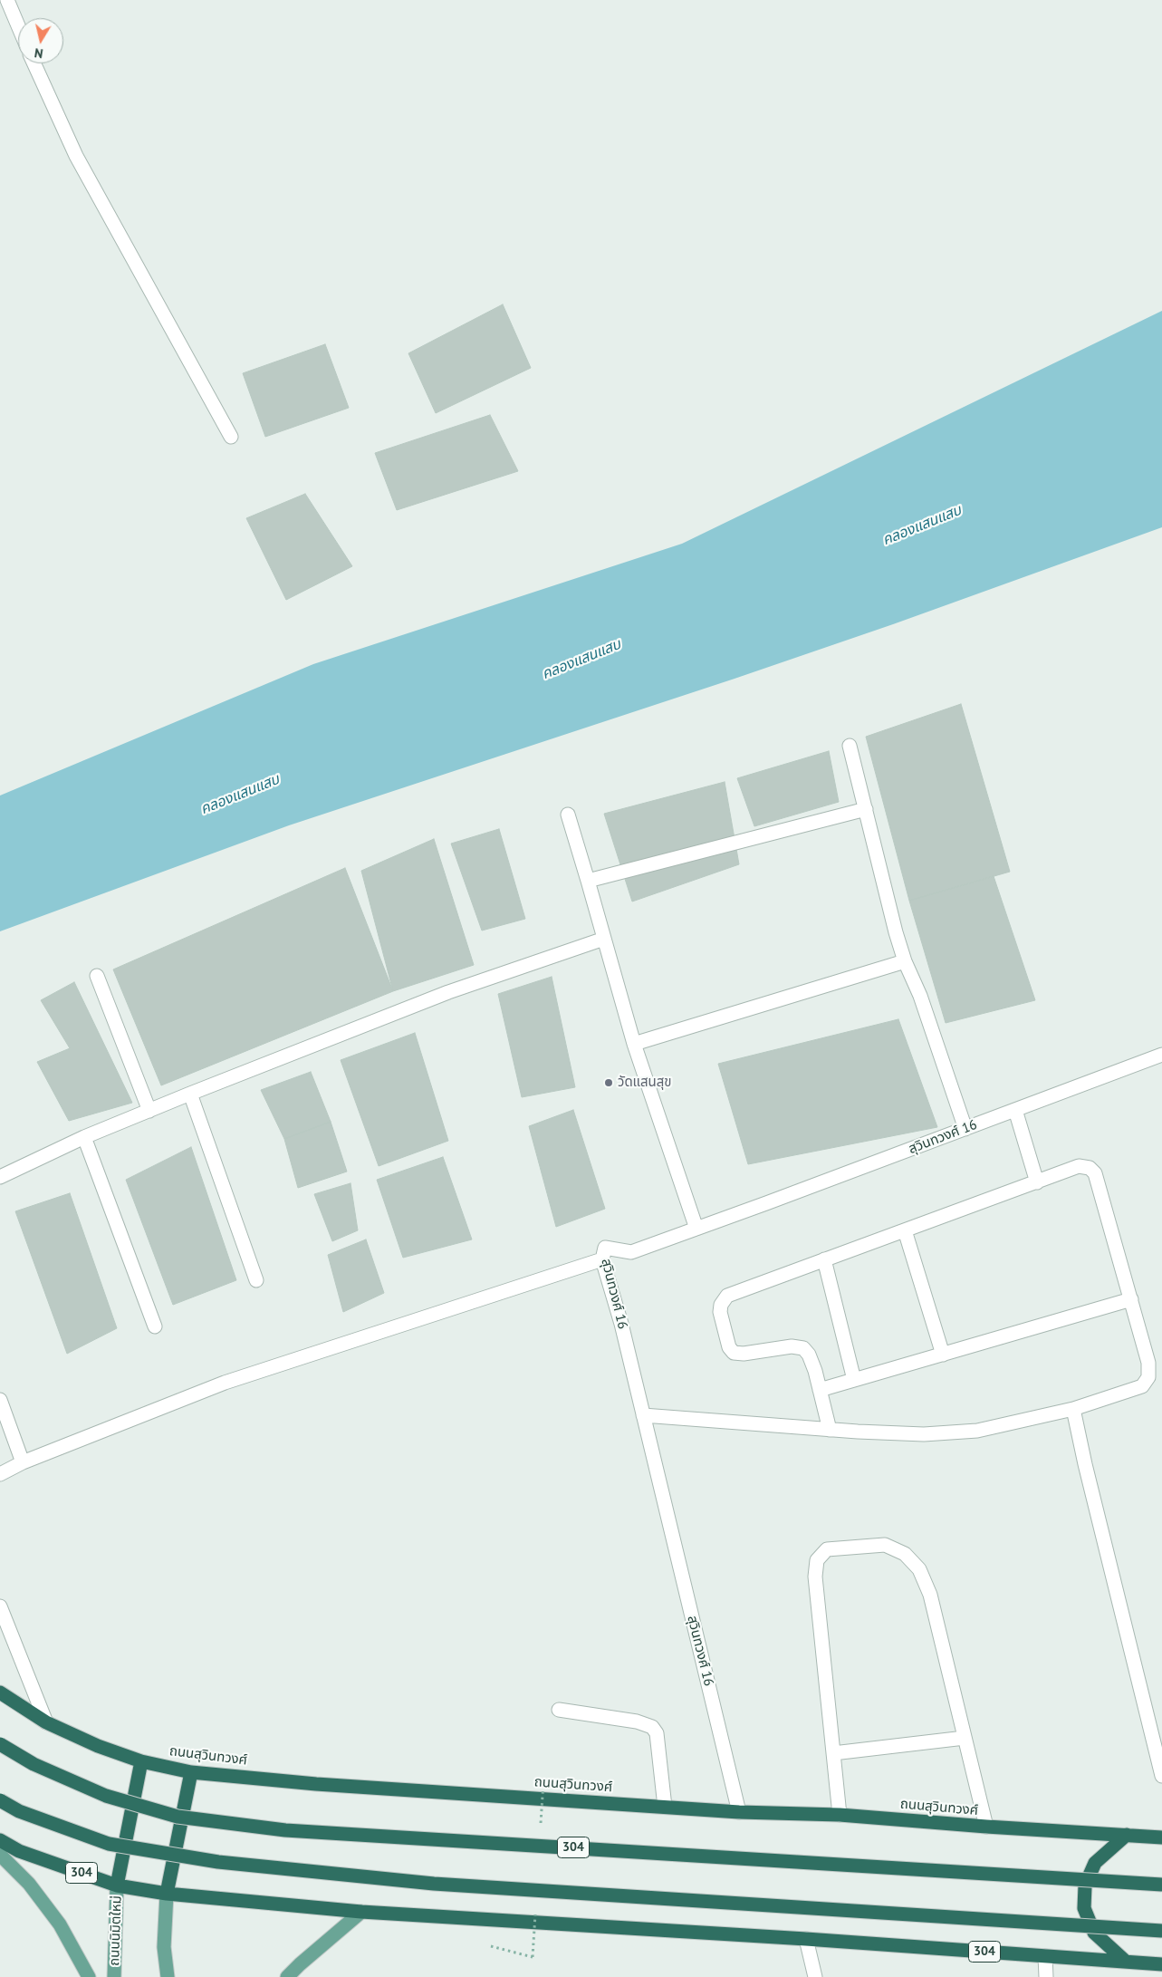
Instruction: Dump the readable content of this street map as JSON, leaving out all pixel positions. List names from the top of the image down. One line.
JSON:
{"streets":{"highway":["ถนนสุวินทวงศ์","304"],"main road":["ถนนนิมิตใหม่"],"street":["สุวินทวงศ์ 16"]},"crossings":[["สุวินทวงศ์ 16","ถนนสุวินทวงศ์"],["304","ถนนนิมิตใหม่"]],"water":["คลองแสนแสบ"],"places":["วัดแสนสุข"],"north":"bottom"}
